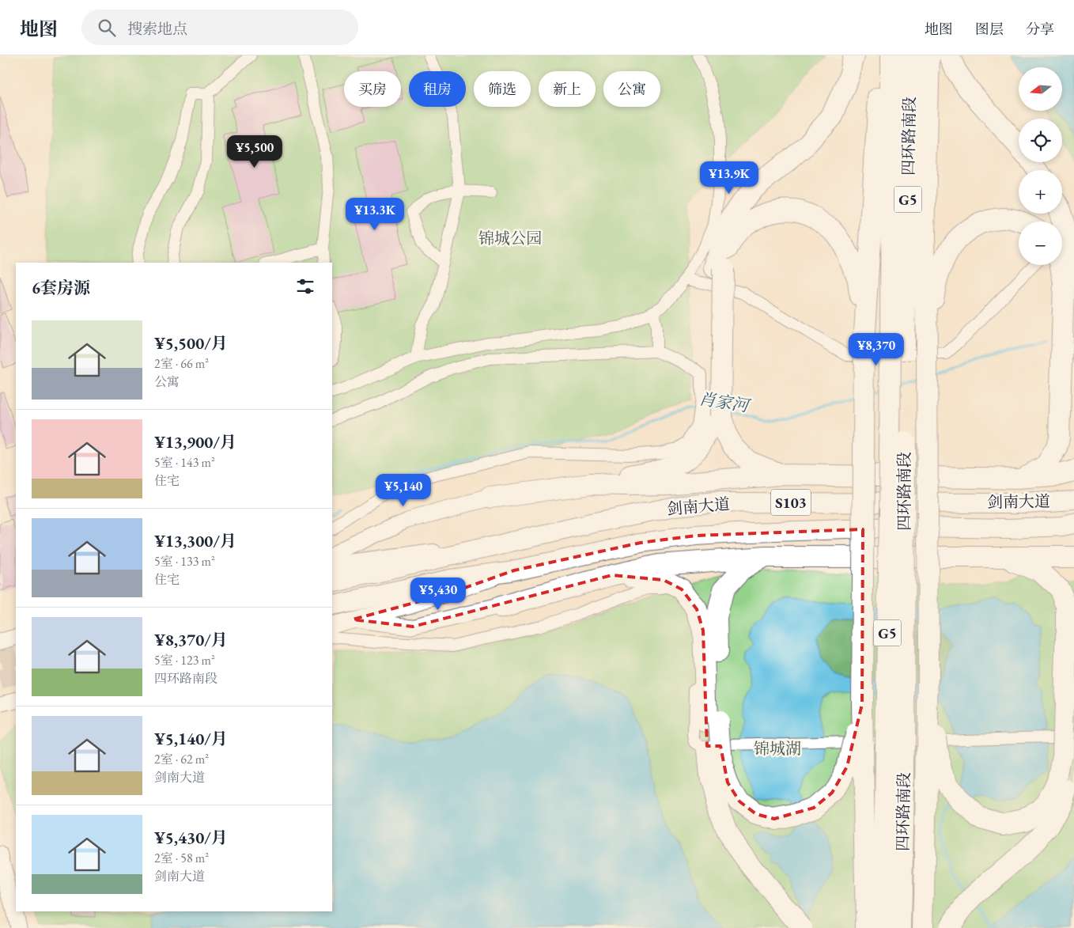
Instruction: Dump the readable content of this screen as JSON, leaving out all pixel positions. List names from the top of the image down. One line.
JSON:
{"streets":{"highway":["四环路南段","G5","剑南大道","S103"]},"water":["肖家河"],"parks":["锦城公园","锦城湖"],"north":"left","page":{"header":"地图","search":"搜索地点","nav":["地图","图层","分享"],"map_buttons":["+","−"],"chip":["买房","租房","筛选","新上","公寓"],"price":["¥5,500","¥13.9K","¥13.3K","¥8,370","¥5,140","¥5,430"],"heading":"6套房源","list":[{"name":"¥5,500/月","note":"2室 · 66 m² · 公寓"},{"name":"¥13,900/月","note":"5室 · 143 m² · 住宅"},{"name":"¥13,300/月","note":"5室 · 133 m² · 住宅"},{"name":"¥8,370/月","note":"5室 · 123 m² · 四环路南段"},{"name":"¥5,140/月","note":"2室 · 62 m² · 剑南大道"},{"name":"¥5,430/月","note":"2室 · 58 m² · 剑南大道"}]}}
